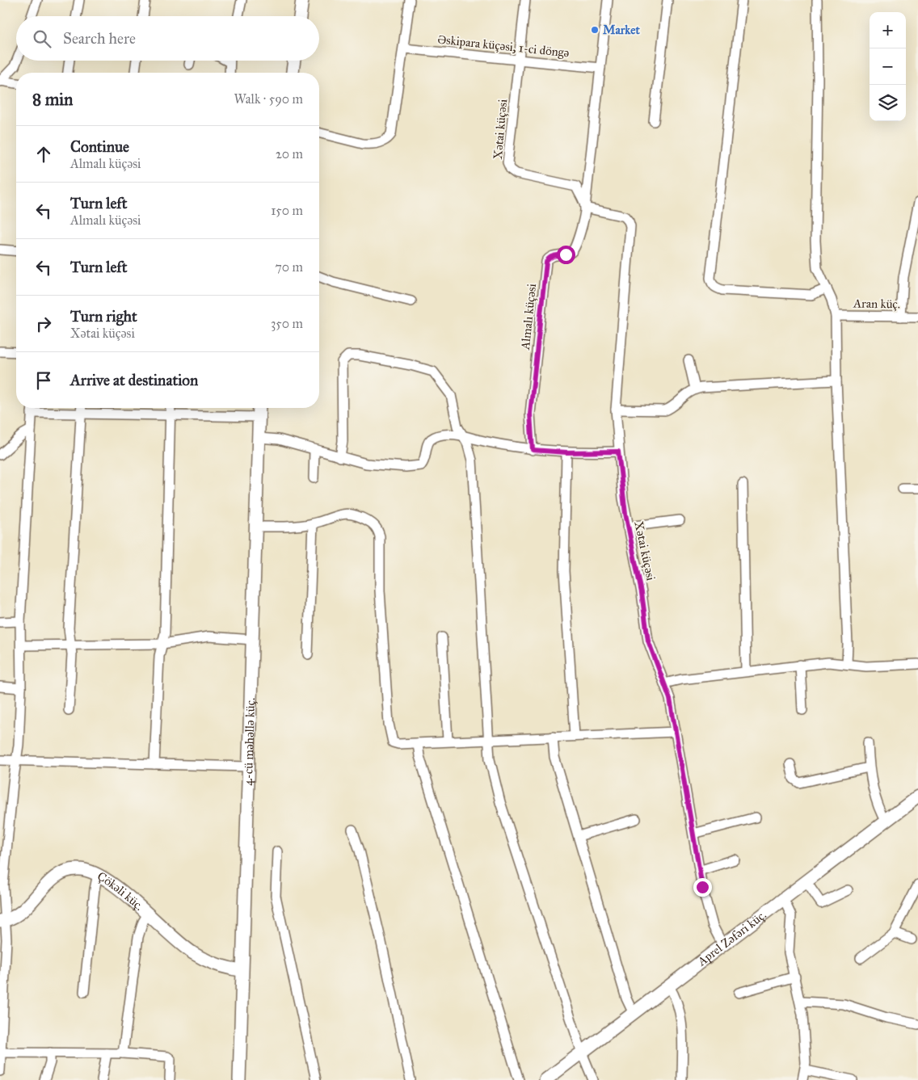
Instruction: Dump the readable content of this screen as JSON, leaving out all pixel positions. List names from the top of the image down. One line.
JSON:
{"streets":{"street":["Əskipara küçəsi, 1-ci döngə","Xətai küçəsi","Aran küç.","Almalı küçəsi","4-cü məhəllə küç.","Çökəli küç.","Aprel Zəfəri küç."]},"crossings":[["Əskipara küçəsi, 1-ci döngə","Xətai küçəsi"],["Xətai küçəsi","Almalı küçəsi"],["Xətai küçəsi","Aprel Zəfəri küç."],["4-cü məhəllə küç.","Çökəli küç."]],"places":["Market"],"page":{"map_buttons":["+","−"],"search":"Search here","heading":["8 min","Walk · 590 m"],"list":[["Continue","Almalı küçəsi","20 m"],["Turn left","Almalı küçəsi","150 m"],["Turn left","70 m"],["Turn right","Xətai küçəsi","350 m"],"Arrive at destination"]}}
